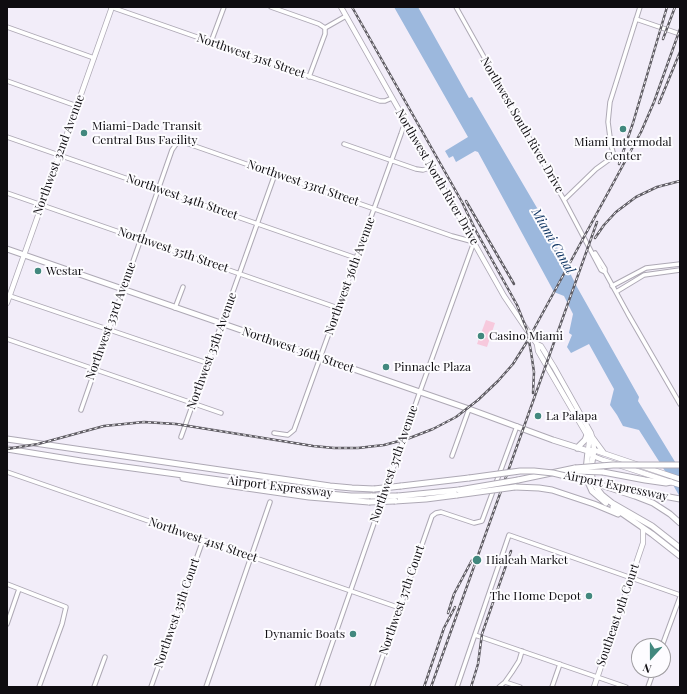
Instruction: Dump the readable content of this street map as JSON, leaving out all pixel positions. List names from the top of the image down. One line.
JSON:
{"streets":{"highway":["Northwest 36th Street","Airport Expressway"],"main road":["Northwest 32nd Avenue","Northwest North River Drive","Southeast 9th Court"],"street":["Northwest 31st Street","Northwest South River Drive","Northwest 33rd Street","Northwest 34th Street","Northwest 35th Street","Northwest 36th Avenue","Northwest 33rd Avenue","Northwest 35th Avenue","Northwest 37th Avenue","Northwest 41st Street","Northwest 37th Court","Northwest 35th Court"]},"crossings":[["Northwest 31st Street","Northwest 32nd Avenue"],["Northwest 31st Street","Northwest North River Drive"],["Northwest 32nd Avenue","Northwest 34th Street"],["Northwest 32nd Avenue","Northwest 35th Street"],["Northwest 32nd Avenue","Northwest 36th Street"],["Northwest North River Drive","Northwest 33rd Street"],["Northwest North River Drive","Northwest 36th Avenue"],["Northwest North River Drive","Northwest 36th Street"],["Northwest North River Drive","Northwest 37th Avenue"],["Northwest 33rd Street","Northwest 36th Avenue"],["Northwest 33rd Street","Northwest 33rd Avenue"],["Northwest 33rd Street","Northwest 35th Avenue"],["Northwest 33rd Street","Northwest 37th Avenue"],["Northwest 34th Street","Northwest 36th Avenue"],["Northwest 34th Street","Northwest 33rd Avenue"],["Northwest 34th Street","Northwest 35th Avenue"],["Northwest 35th Street","Northwest 36th Avenue"],["Northwest 35th Street","Northwest 33rd Avenue"],["Northwest 35th Street","Northwest 35th Avenue"],["Northwest 36th Avenue","Northwest 36th Street"],["Northwest 33rd Avenue","Northwest 36th Street"],["Northwest 36th Street","Northwest 35th Avenue"],["Northwest 36th Street","Northwest 37th Avenue"],["Northwest 36th Street","Northwest 37th Court"],["Northwest 37th Avenue","Northwest 41st Street"],["Northwest 41st Street","Northwest 37th Court"],["Northwest 41st Street","Northwest 35th Court"]],"water":["Miami Canal"],"places":["Miami Intermodal Center","Miami-Dade Transit Central Bus Facility","Westar","Casino Miami","Pinnacle Plaza","La Palapa","Hialeah Market","The Home Depot","Dynamic Boats"],"north":"bottom"}
